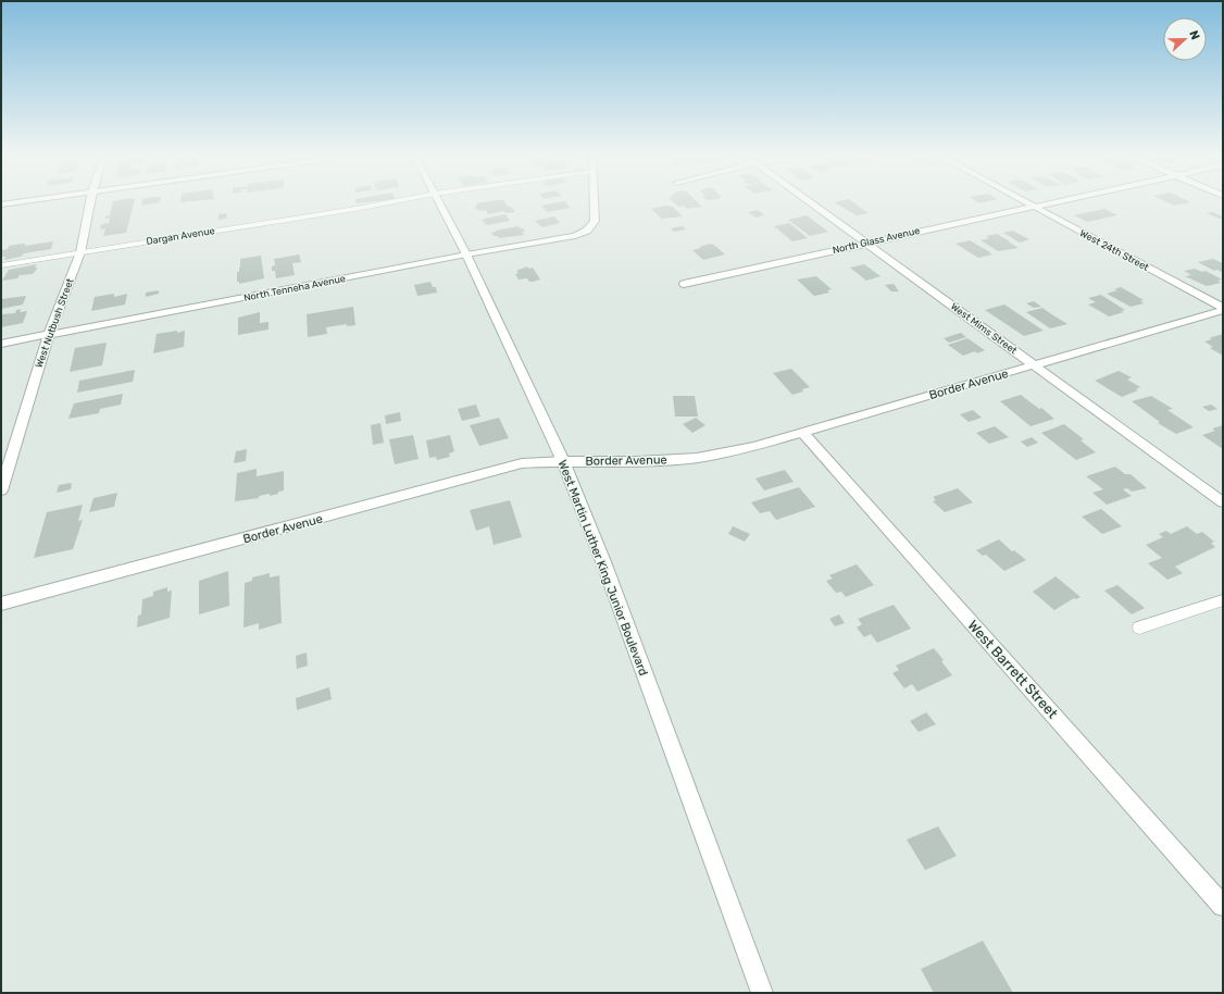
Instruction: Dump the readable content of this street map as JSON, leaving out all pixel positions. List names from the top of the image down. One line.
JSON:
{"streets":{"street":["North Glass Avenue","West 24th Street","North Tenneha Avenue","West Nutbush Street","West Mims Street","Border Avenue","West Martin Luther King Junior Boulevard","West Barrett Street"],"lane":["Dargan Avenue"]},"crossings":[["Dargan Avenue","West Nutbush Street"],["North Glass Avenue","West 24th Street"],["North Glass Avenue","West Mims Street"],["West 24th Street","Border Avenue"],["North Tenneha Avenue","West Nutbush Street"],["North Tenneha Avenue","West Martin Luther King Junior Boulevard"],["West Mims Street","Border Avenue"],["Border Avenue","West Martin Luther King Junior Boulevard"],["Border Avenue","West Barrett Street"]],"north":"right"}
